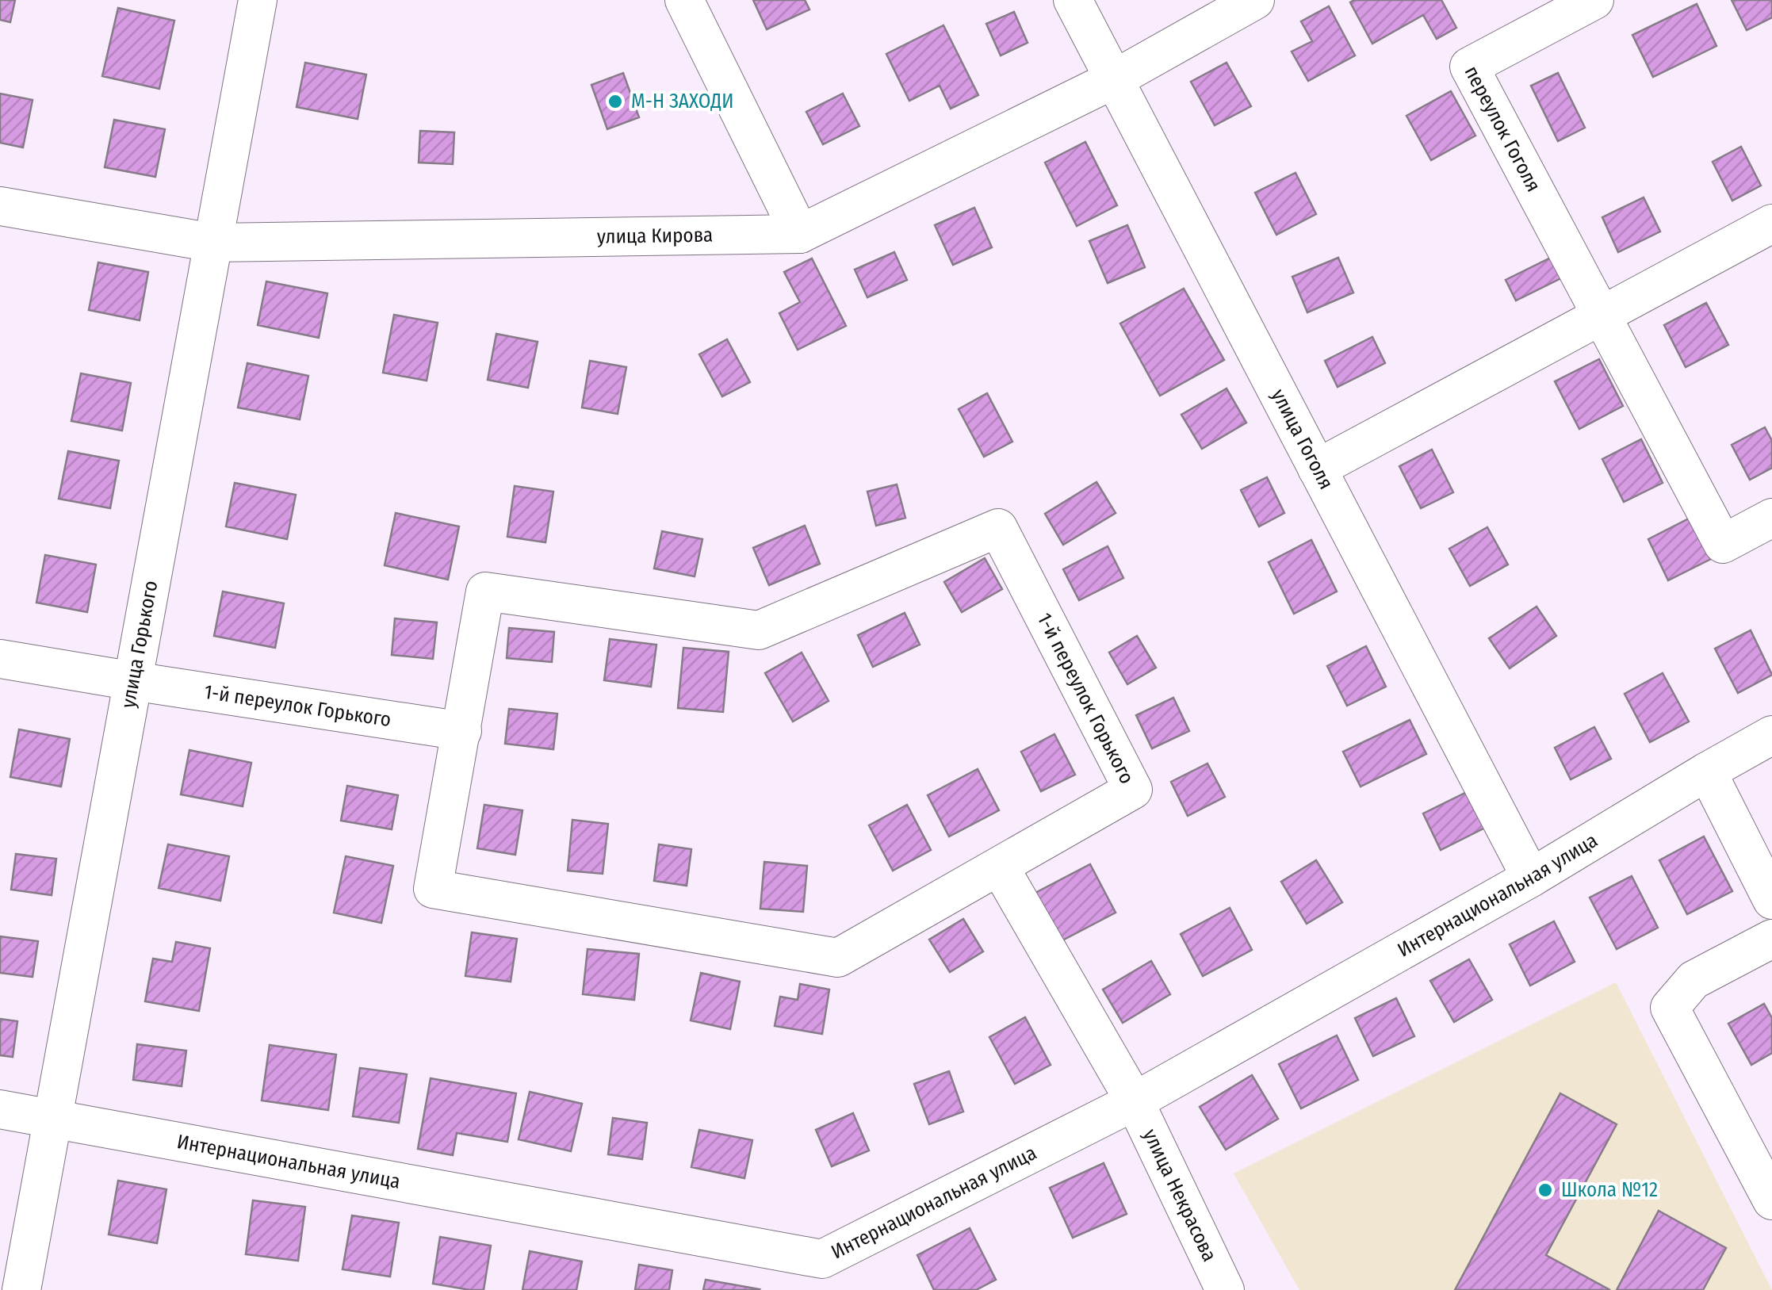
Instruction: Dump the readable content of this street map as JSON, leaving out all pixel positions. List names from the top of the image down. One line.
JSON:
{"streets":{"street":["переулок Гоголя","улица Кирова","улица Гоголя","улица Горького","1-й переулок Горького","Интернациональная улица","улица Некрасова"]},"crossings":[["улица Кирова","улица Гоголя"],["улица Кирова","улица Горького"],["улица Гоголя","Интернациональная улица"],["улица Горького","1-й переулок Горького"],["улица Горького","Интернациональная улица"],["1-й переулок Горького","улица Некрасова"],["Интернациональная улица","улица Некрасова"]],"places":["М-Н ЗАХОДИ","Школа №12"]}
